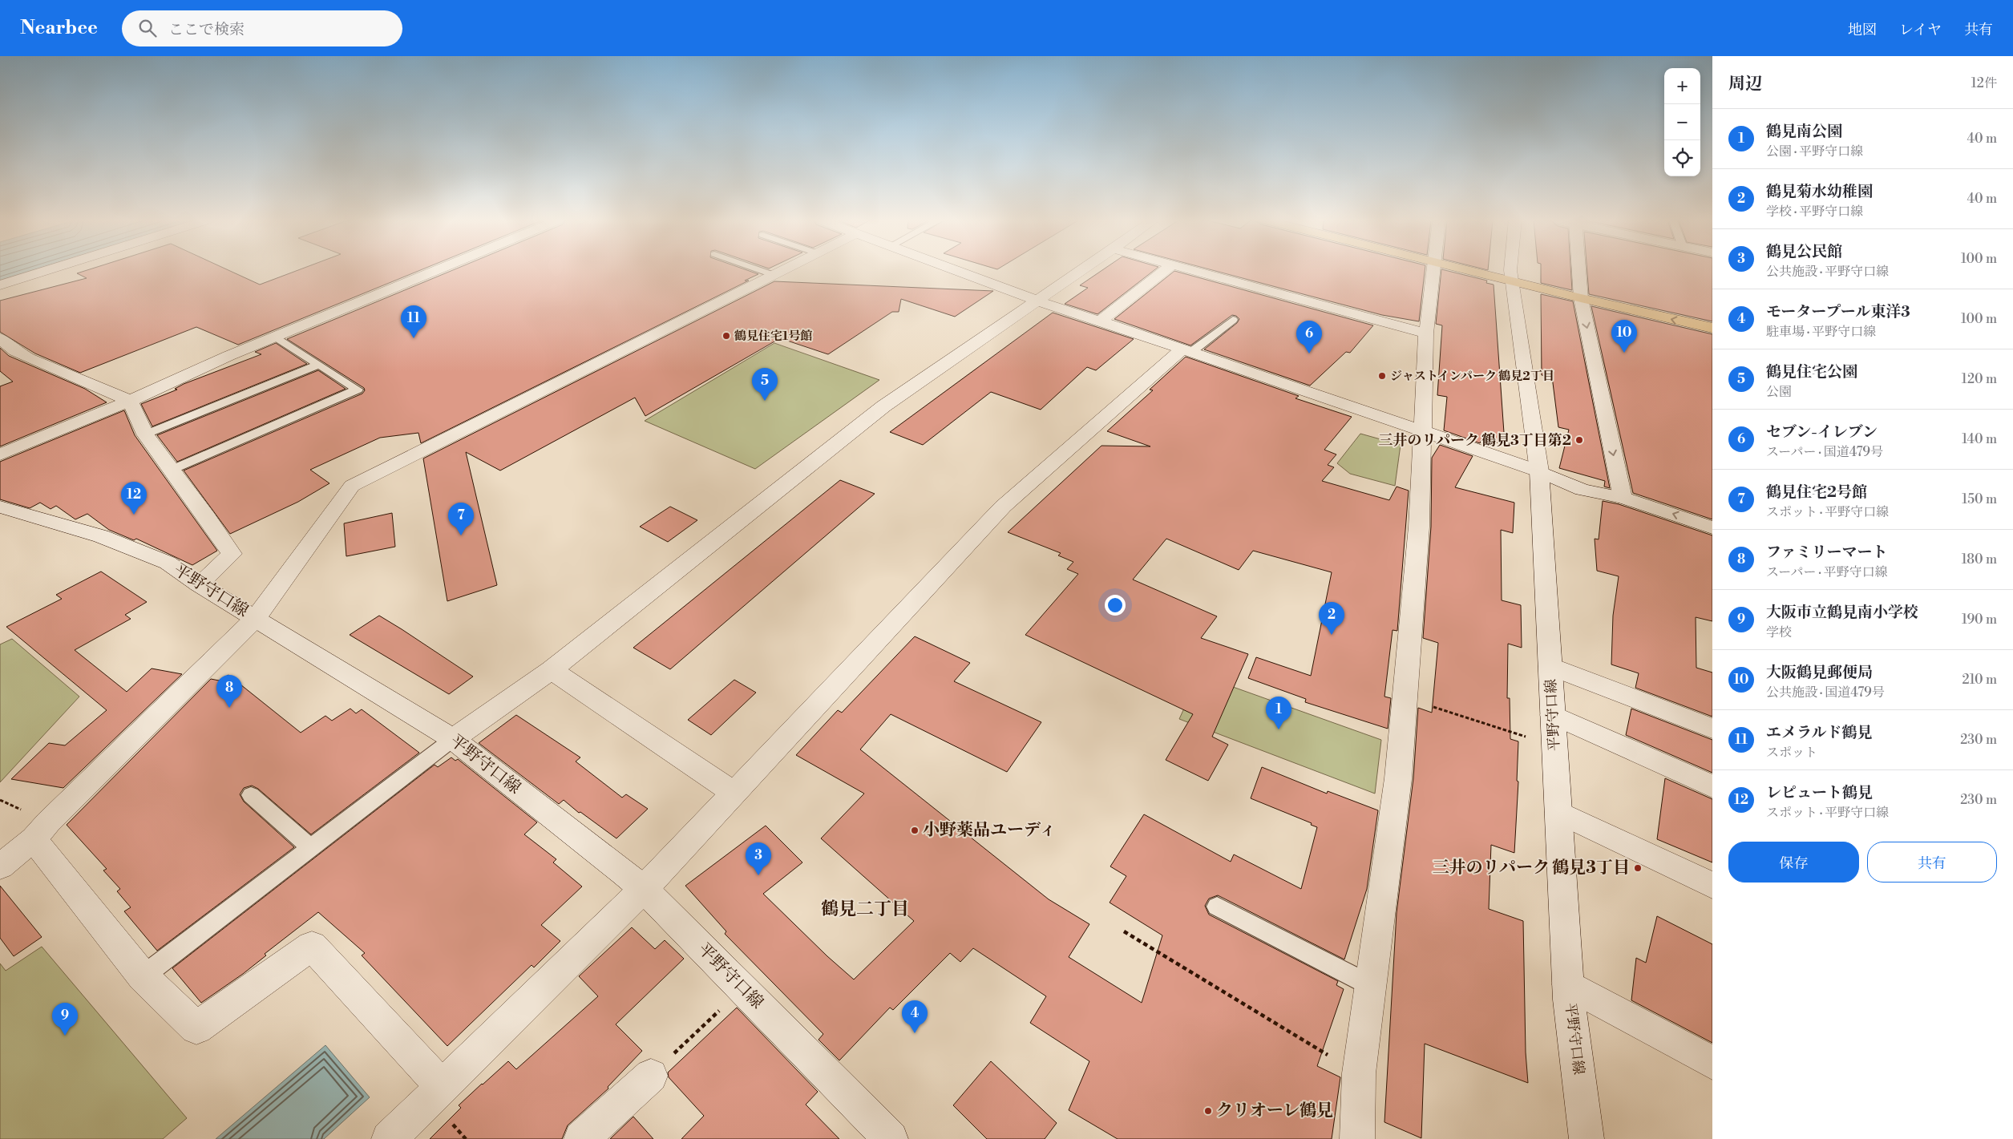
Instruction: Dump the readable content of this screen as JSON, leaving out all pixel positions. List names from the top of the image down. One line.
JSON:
{"streets":{"street":["平野守口線"]},"districts":["鶴見二丁目"],"places":["鶴見住宅1号館","ジャストインパーク 鶴見2丁目","三井のリパーク 鶴見3丁目第2","小野薬品ユーディ","三井のリパーク 鶴見3丁目","クリオーレ鶴見"],"page":{"header":"Nearbee","search":"ここで検索","nav":["地図","レイヤ","共有"],"heading":["周辺","12件"],"map_buttons":["+","−"],"list":[{"mark":"1","name":"鶴見南公園","note":"公園 · 平野守口線","value":"40 m"},{"mark":"2","name":"鶴見菊水幼稚園","note":"学校 · 平野守口線","value":"40 m"},{"mark":"3","name":"鶴見公民館","note":"公共施設 · 平野守口線","value":"100 m"},{"mark":"4","name":"モータープール東洋3","note":"駐車場 · 平野守口線","value":"100 m"},{"mark":"5","name":"鶴見住宅公園","note":"公園","value":"120 m"},{"mark":"6","name":"セブン-イレブン","note":"スーパー · 国道479号","value":"140 m"},{"mark":"7","name":"鶴見住宅2号館","note":"スポット · 平野守口線","value":"150 m"},{"mark":"8","name":"ファミリーマート","note":"スーパー · 平野守口線","value":"180 m"},{"mark":"9","name":"大阪市立鶴見南小学校","note":"学校","value":"190 m"},{"mark":"10","name":"大阪鶴見郵便局","note":"公共施設 · 国道479号","value":"210 m"},{"mark":"11","name":"エメラルド鶴見","note":"スポット","value":"230 m"},{"mark":"12","name":"レピュート鶴見","note":"スポット · 平野守口線","value":"230 m"}],"pins":["11","10","6","5","12","7","2","8","1","3","4","9"],"buttons":["保存","共有"]}}
